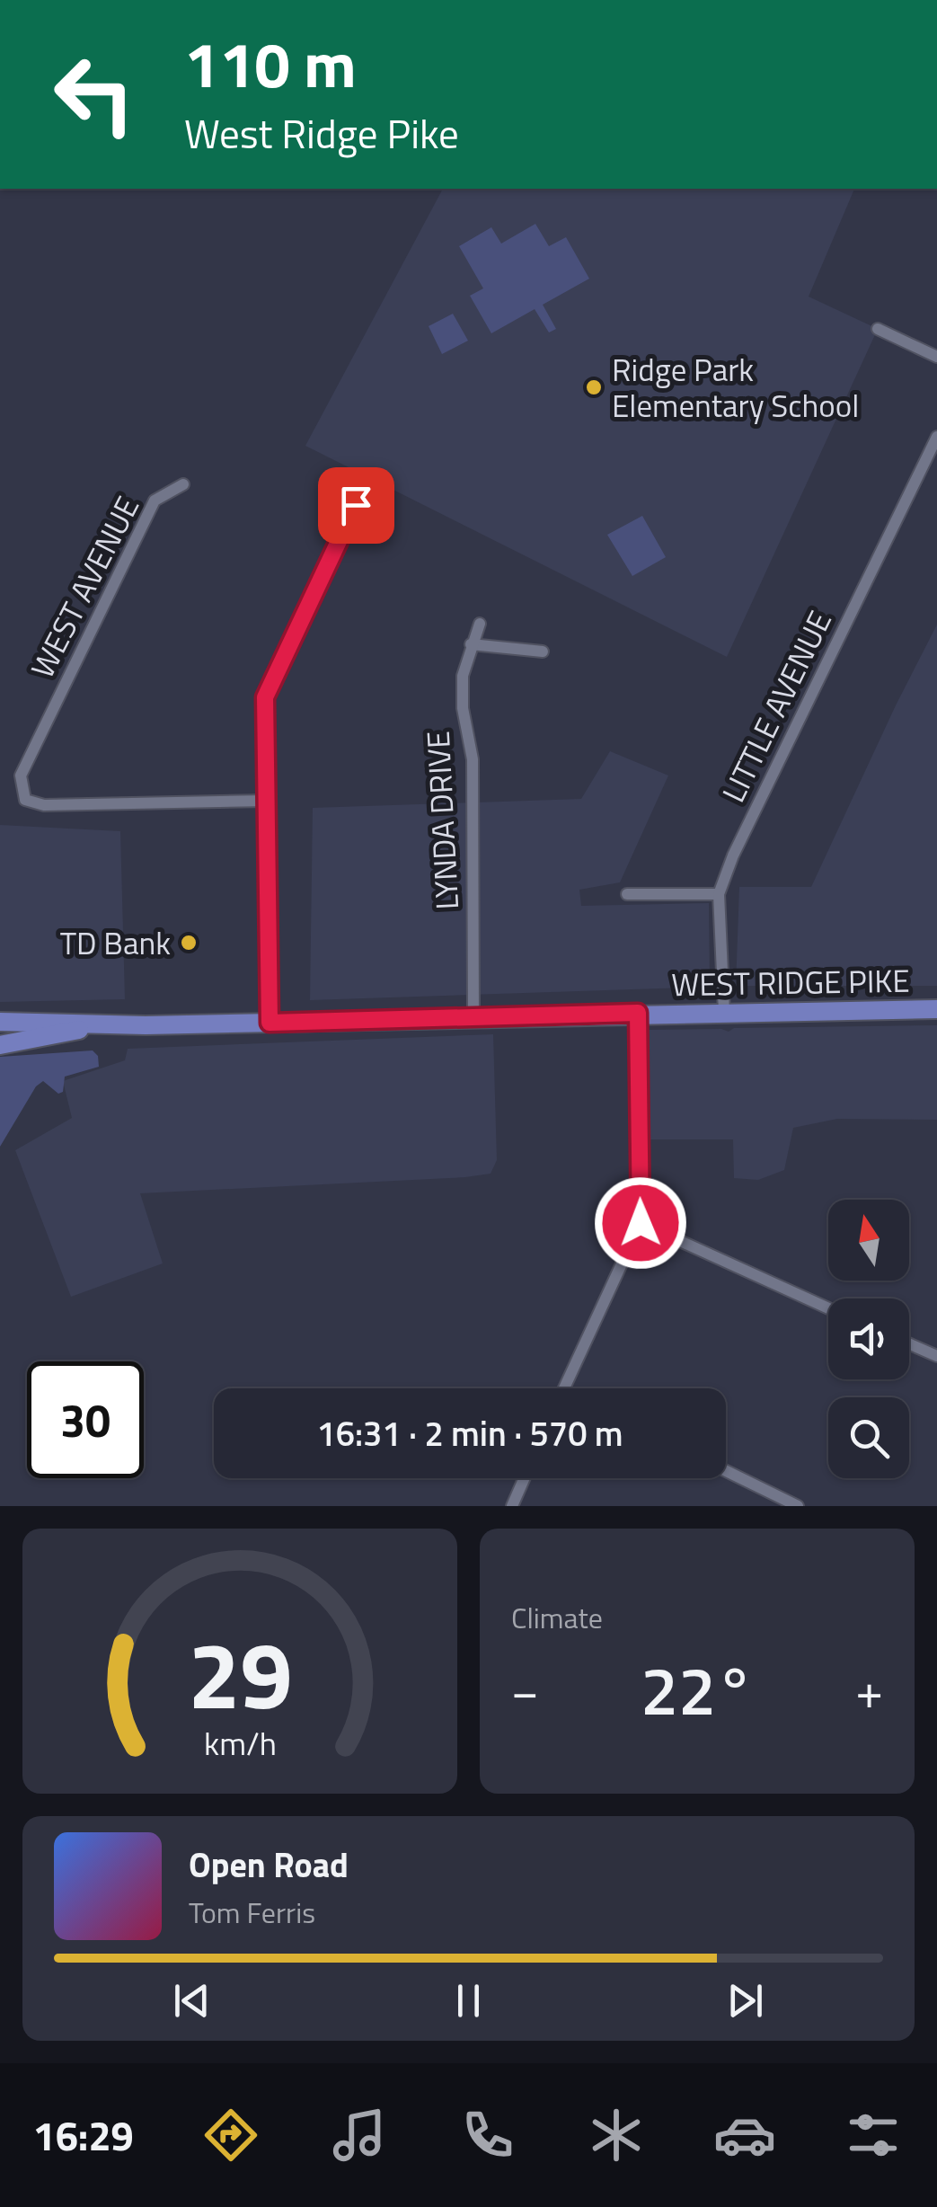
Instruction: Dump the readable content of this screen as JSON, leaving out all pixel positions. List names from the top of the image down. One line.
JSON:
{"streets":{"main road":["WEST RIDGE PIKE"],"street":["WEST AVENUE","LITTLE AVENUE","LYNDA DRIVE"]},"crossings":[["LITTLE AVENUE","WEST RIDGE PIKE"],["LYNDA DRIVE","WEST RIDGE PIKE"]],"places":["Ridge Park Elementary School","TD Bank"],"north":"top","page":{"turn":["110 m","West Ridge Pike"],"limit":"30","trip":"16:31 · 2 min · 570 m","tile":"Climate","heat":["−","22°","+"],"song":["Open Road","Tom Ferris"],"tabs":"16:29","gauge":["29","km/h"]}}
